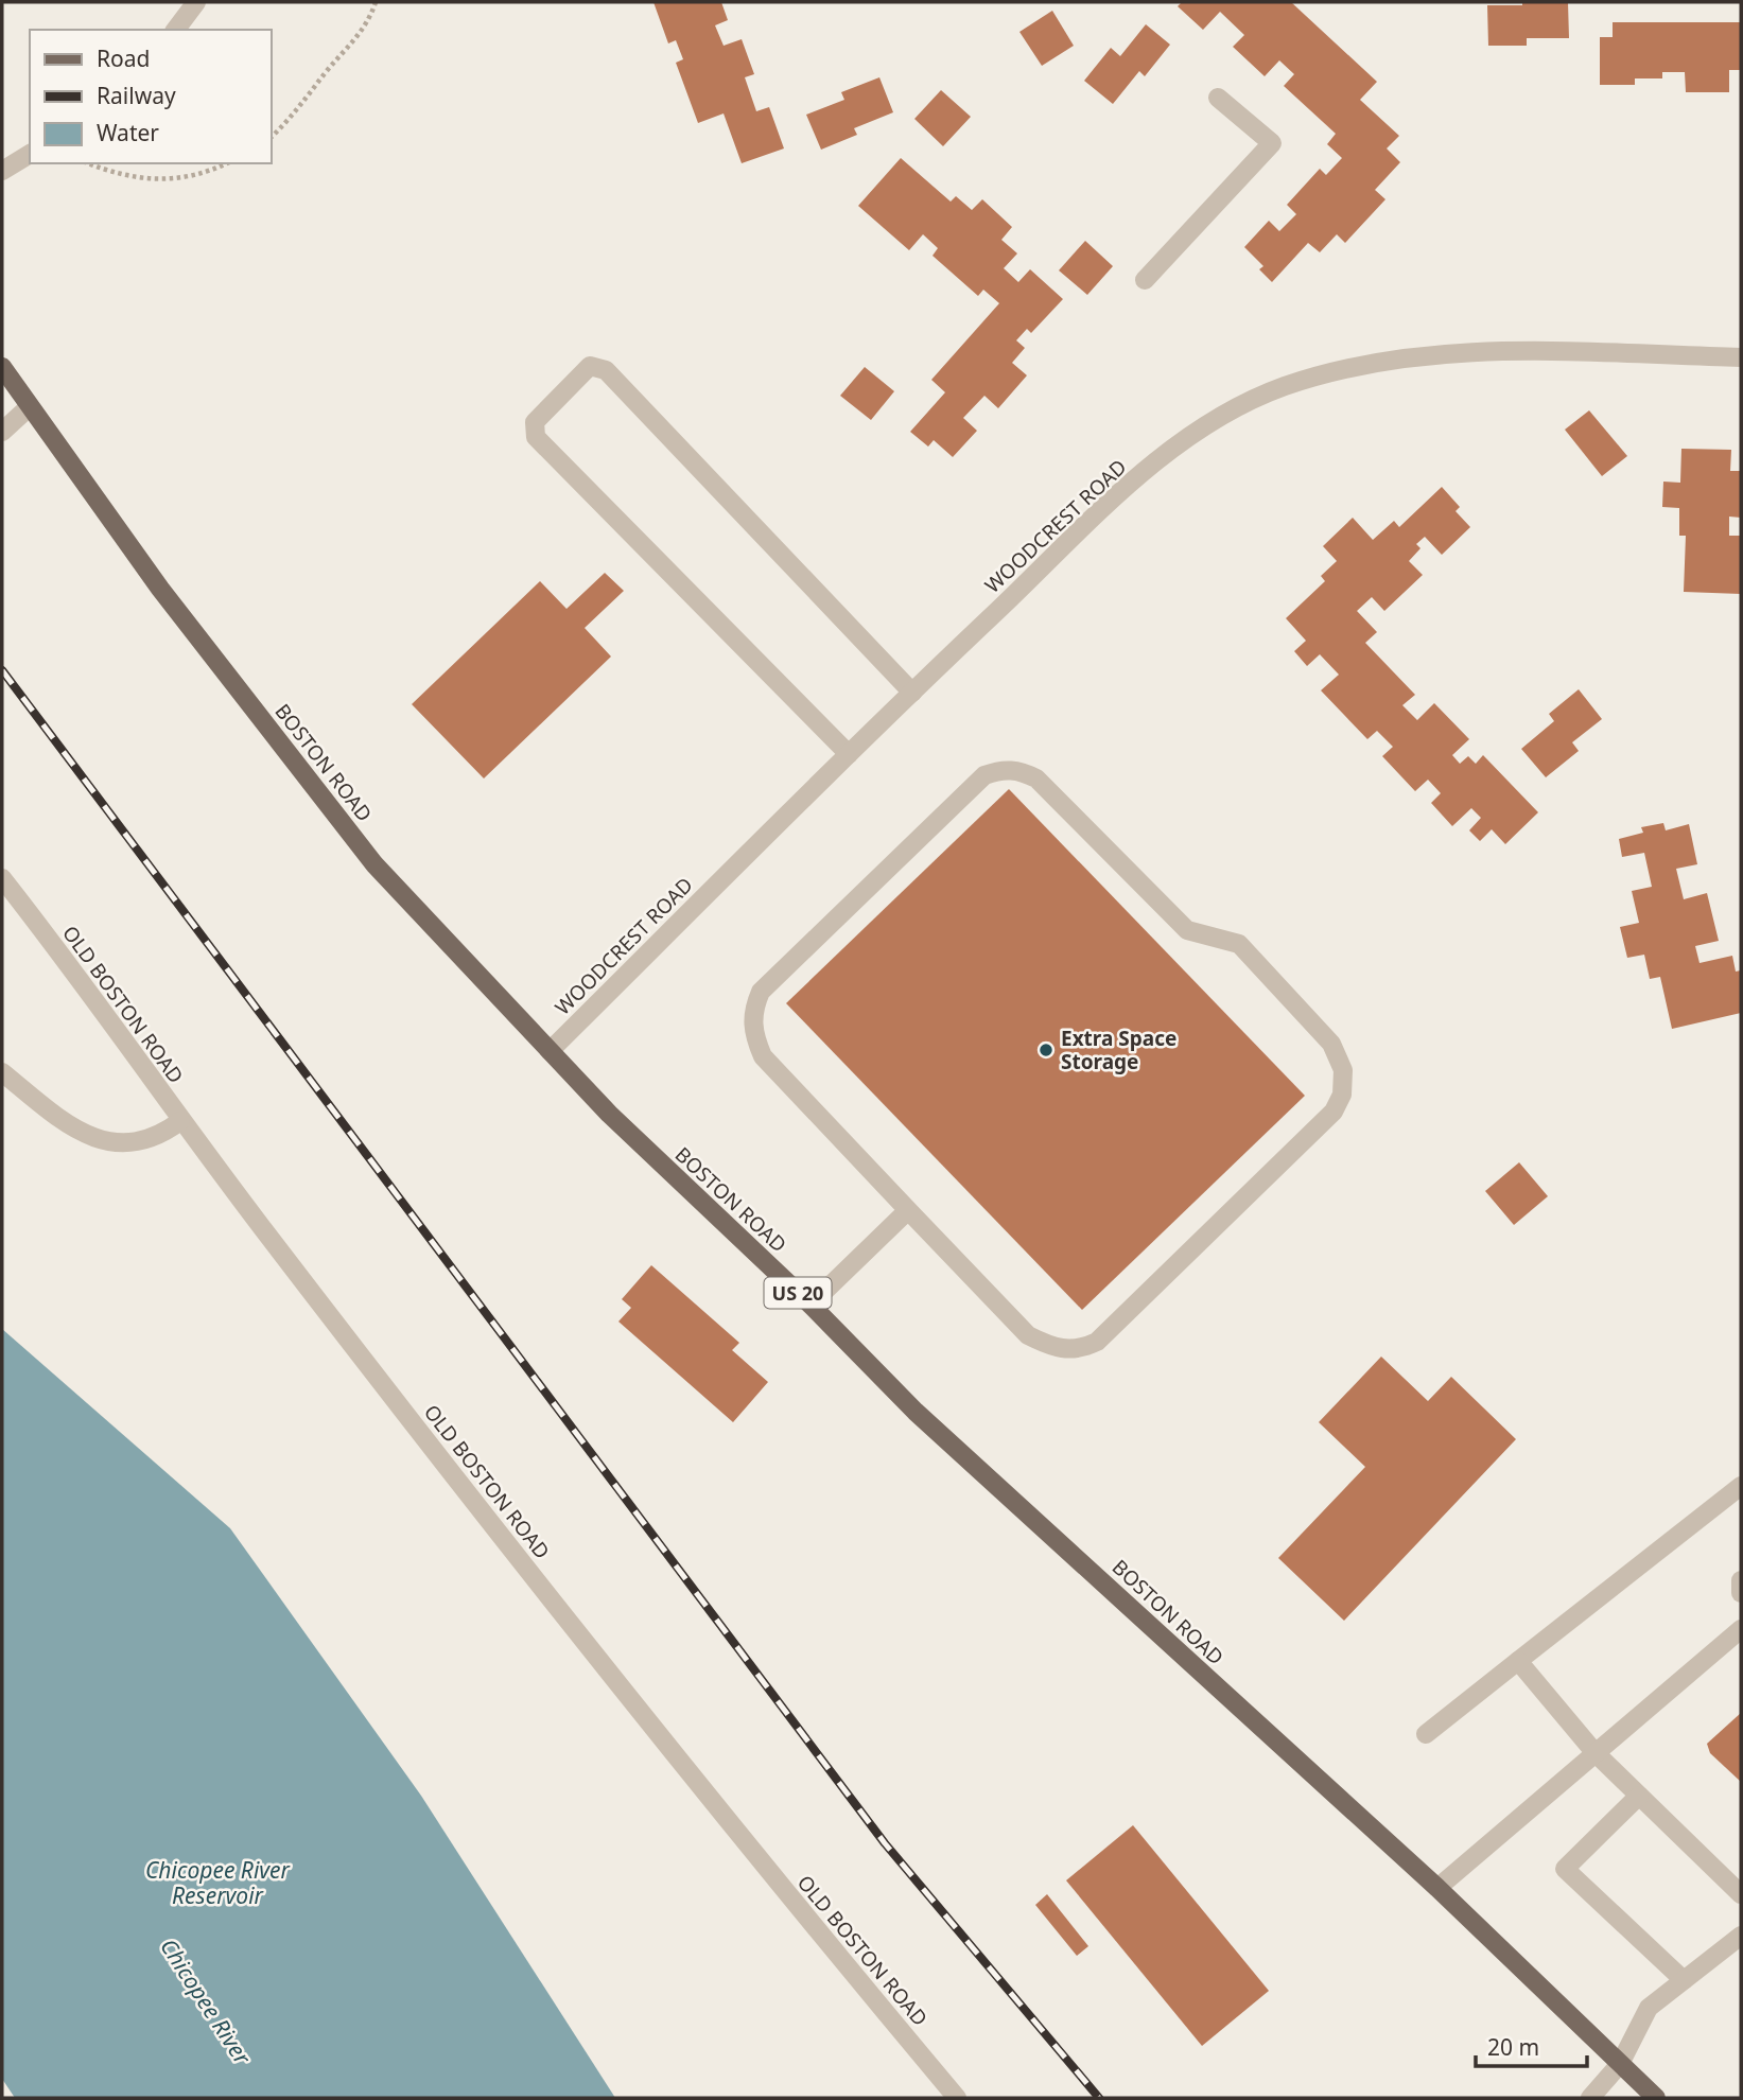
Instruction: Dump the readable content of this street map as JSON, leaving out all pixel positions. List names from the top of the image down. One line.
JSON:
{"streets":{"main road":["BOSTON ROAD","US 20"],"street":["WOODCREST ROAD","OLD BOSTON ROAD"]},"crossings":[["WOODCREST ROAD","BOSTON ROAD"]],"water":["Chicopee River Reservoir","Chicopee River"],"places":["Extra Space Storage"],"legend":["Road","Railway","Water"],"scale_bar":"20 m"}
